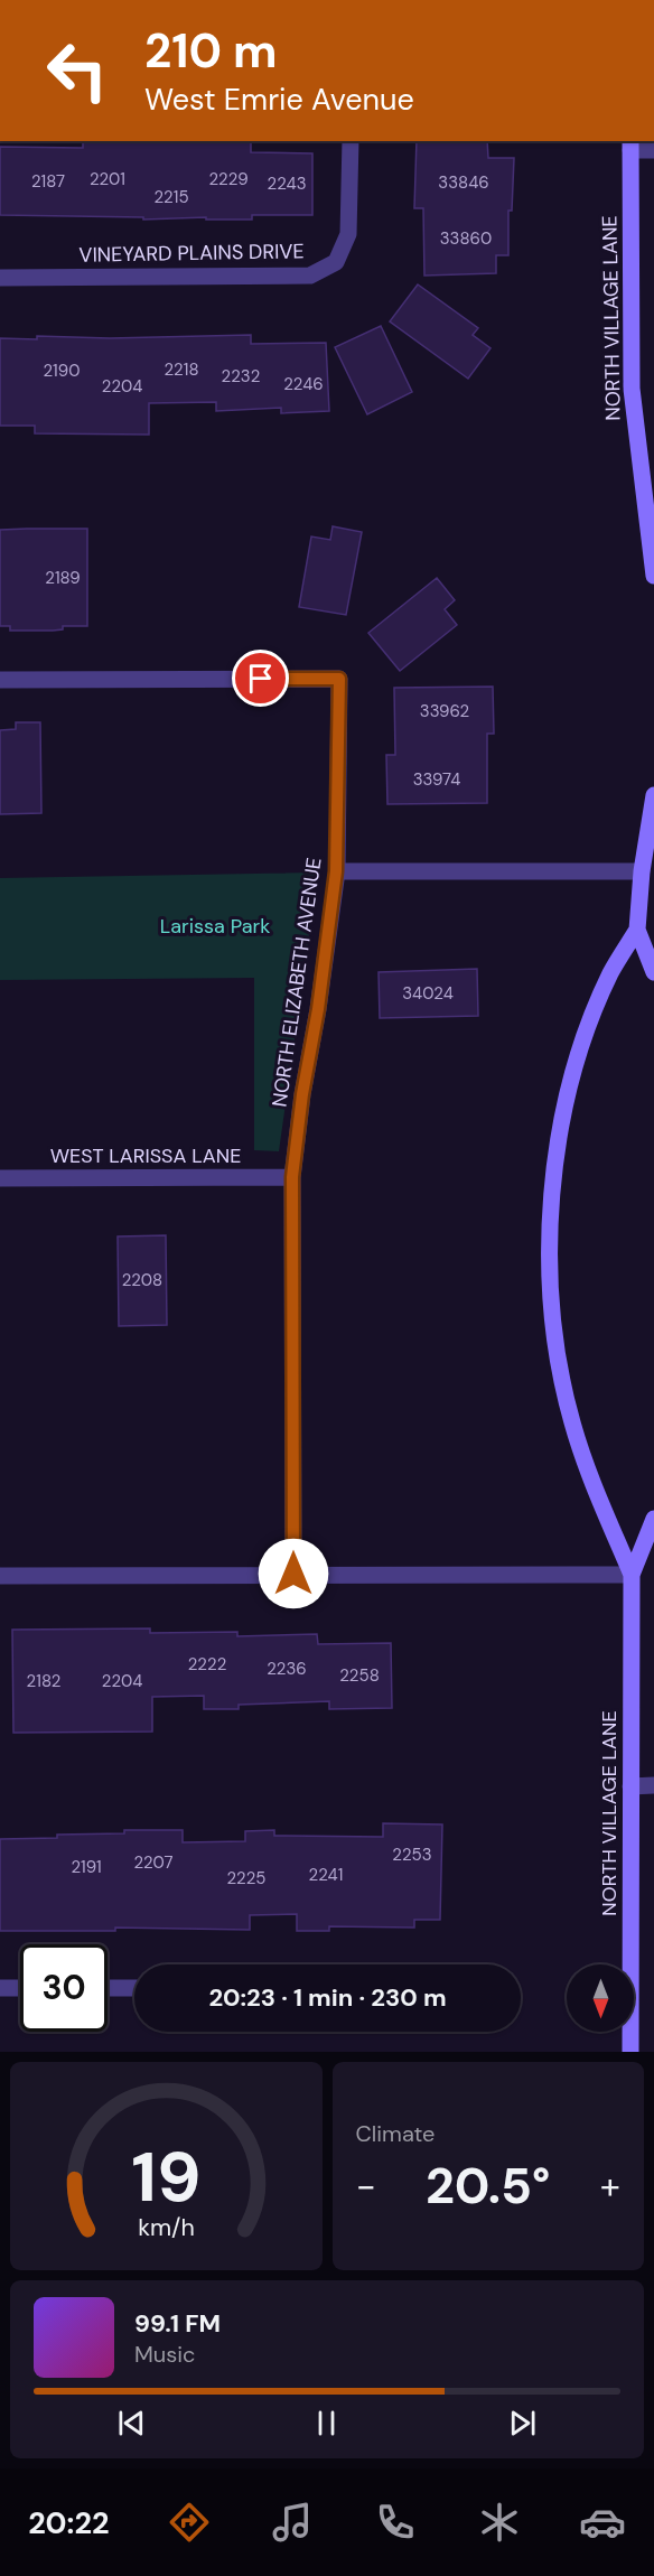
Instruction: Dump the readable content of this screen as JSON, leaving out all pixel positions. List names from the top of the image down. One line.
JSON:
{"streets":{"street":["VINEYARD PLAINS DRIVE","NORTH VILLAGE LANE","NORTH ELIZABETH AVENUE","WEST LARISSA LANE"]},"crossings":[["NORTH ELIZABETH AVENUE","WEST LARISSA LANE"]],"parks":["Larissa Park"],"house_numbers":["2201","2229","2187","33846","2243","2215","33860","2218","2190","2232","2246","2204","2189","33962","33974","34024","2208","2222","2236","2258","2182","2204","2253","2207","2191","2241","2225"],"north":"bottom","page":{"turn":["210 m","West Emrie Avenue"],"limit":"30","trip":"20:23 · 1 min · 230 m","tile":"Climate","heat":["−","20.5°","+"],"song":["99.1 FM","Music"],"tabs":"20:22","gauge":["19","km/h"]}}
